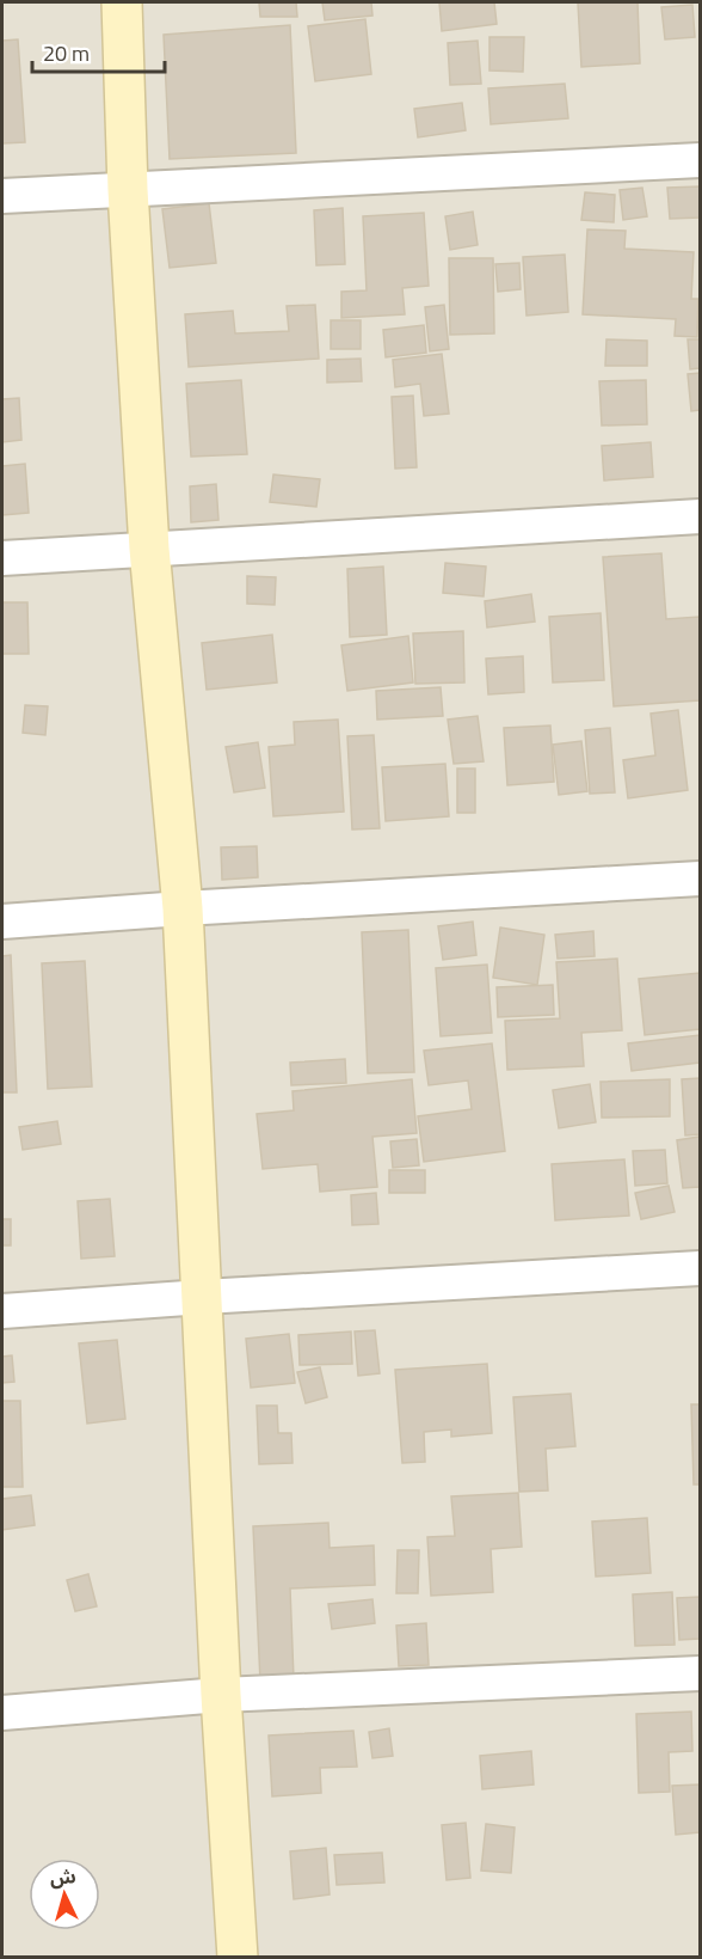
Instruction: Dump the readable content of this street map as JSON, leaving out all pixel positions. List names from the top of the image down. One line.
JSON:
{"scale_bar":"20 m","north":"top"}
